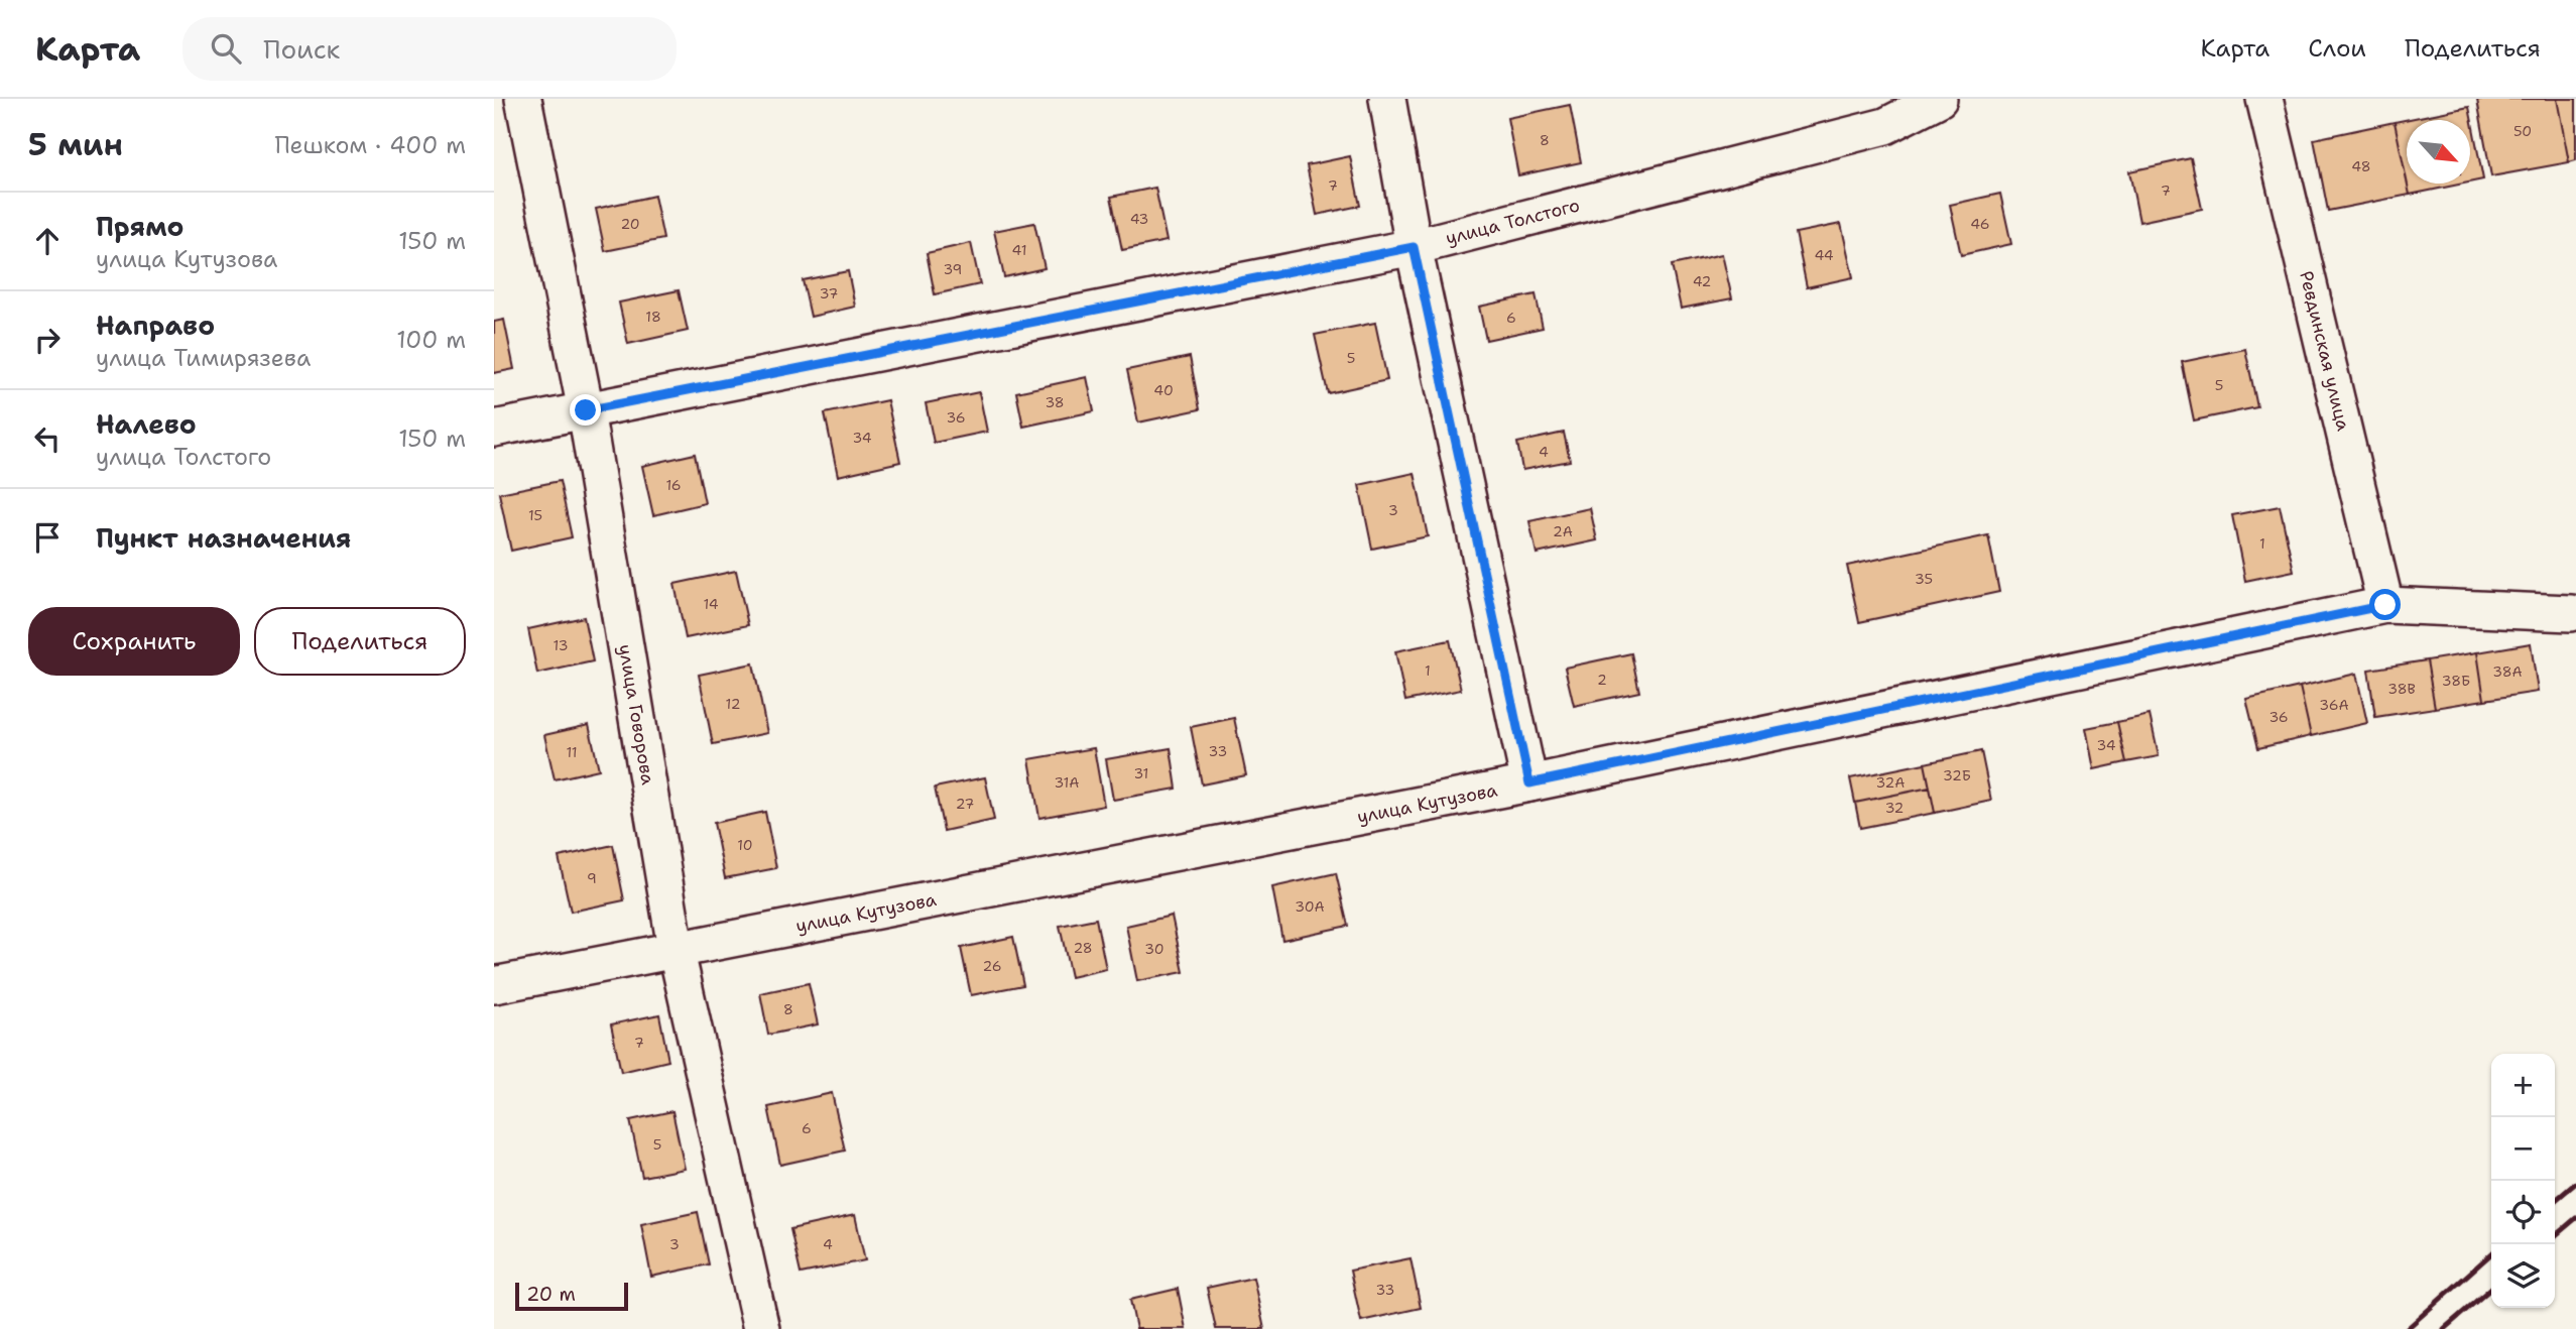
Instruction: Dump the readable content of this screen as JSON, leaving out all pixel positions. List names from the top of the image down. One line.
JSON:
{"streets":{"street":["улица Толстого","Ревдинская улица","улица Говорова","улица Кутузова"]},"crossings":[["улица Толстого","улица Говорова"],["Ревдинская улица","улица Кутузова"],["улица Говорова","улица Кутузова"]],"house_numbers":["50","8","48","7","7","43","20","46","41","44","39","42","37","18","6","5","5","40","38","36","34","4","16","3","15","2А","1","35","14","13","1","38А","2","38Б","38В","12","36А","36","34","33","11","31","32Б","31А","32А","27","32","10","9","30А","28","30","26","8","7","6","5","3","4","33"],"scale_bar":"20 m","north":"bottom right","page":{"header":"Карта","search":"Поиск","nav":["Карта","Слои","Поделиться"],"heading":["5 мин","Пешком · 400 m"],"list":[["Прямо","улица Кутузова","150 m"],["Направо","улица Тимирязева","100 m"],["Налево","улица Толстого","150 m"],"Пункт назначения"],"buttons":["Сохранить","Поделиться"],"map_buttons":["+","−"],"scale":"20 m"}}
